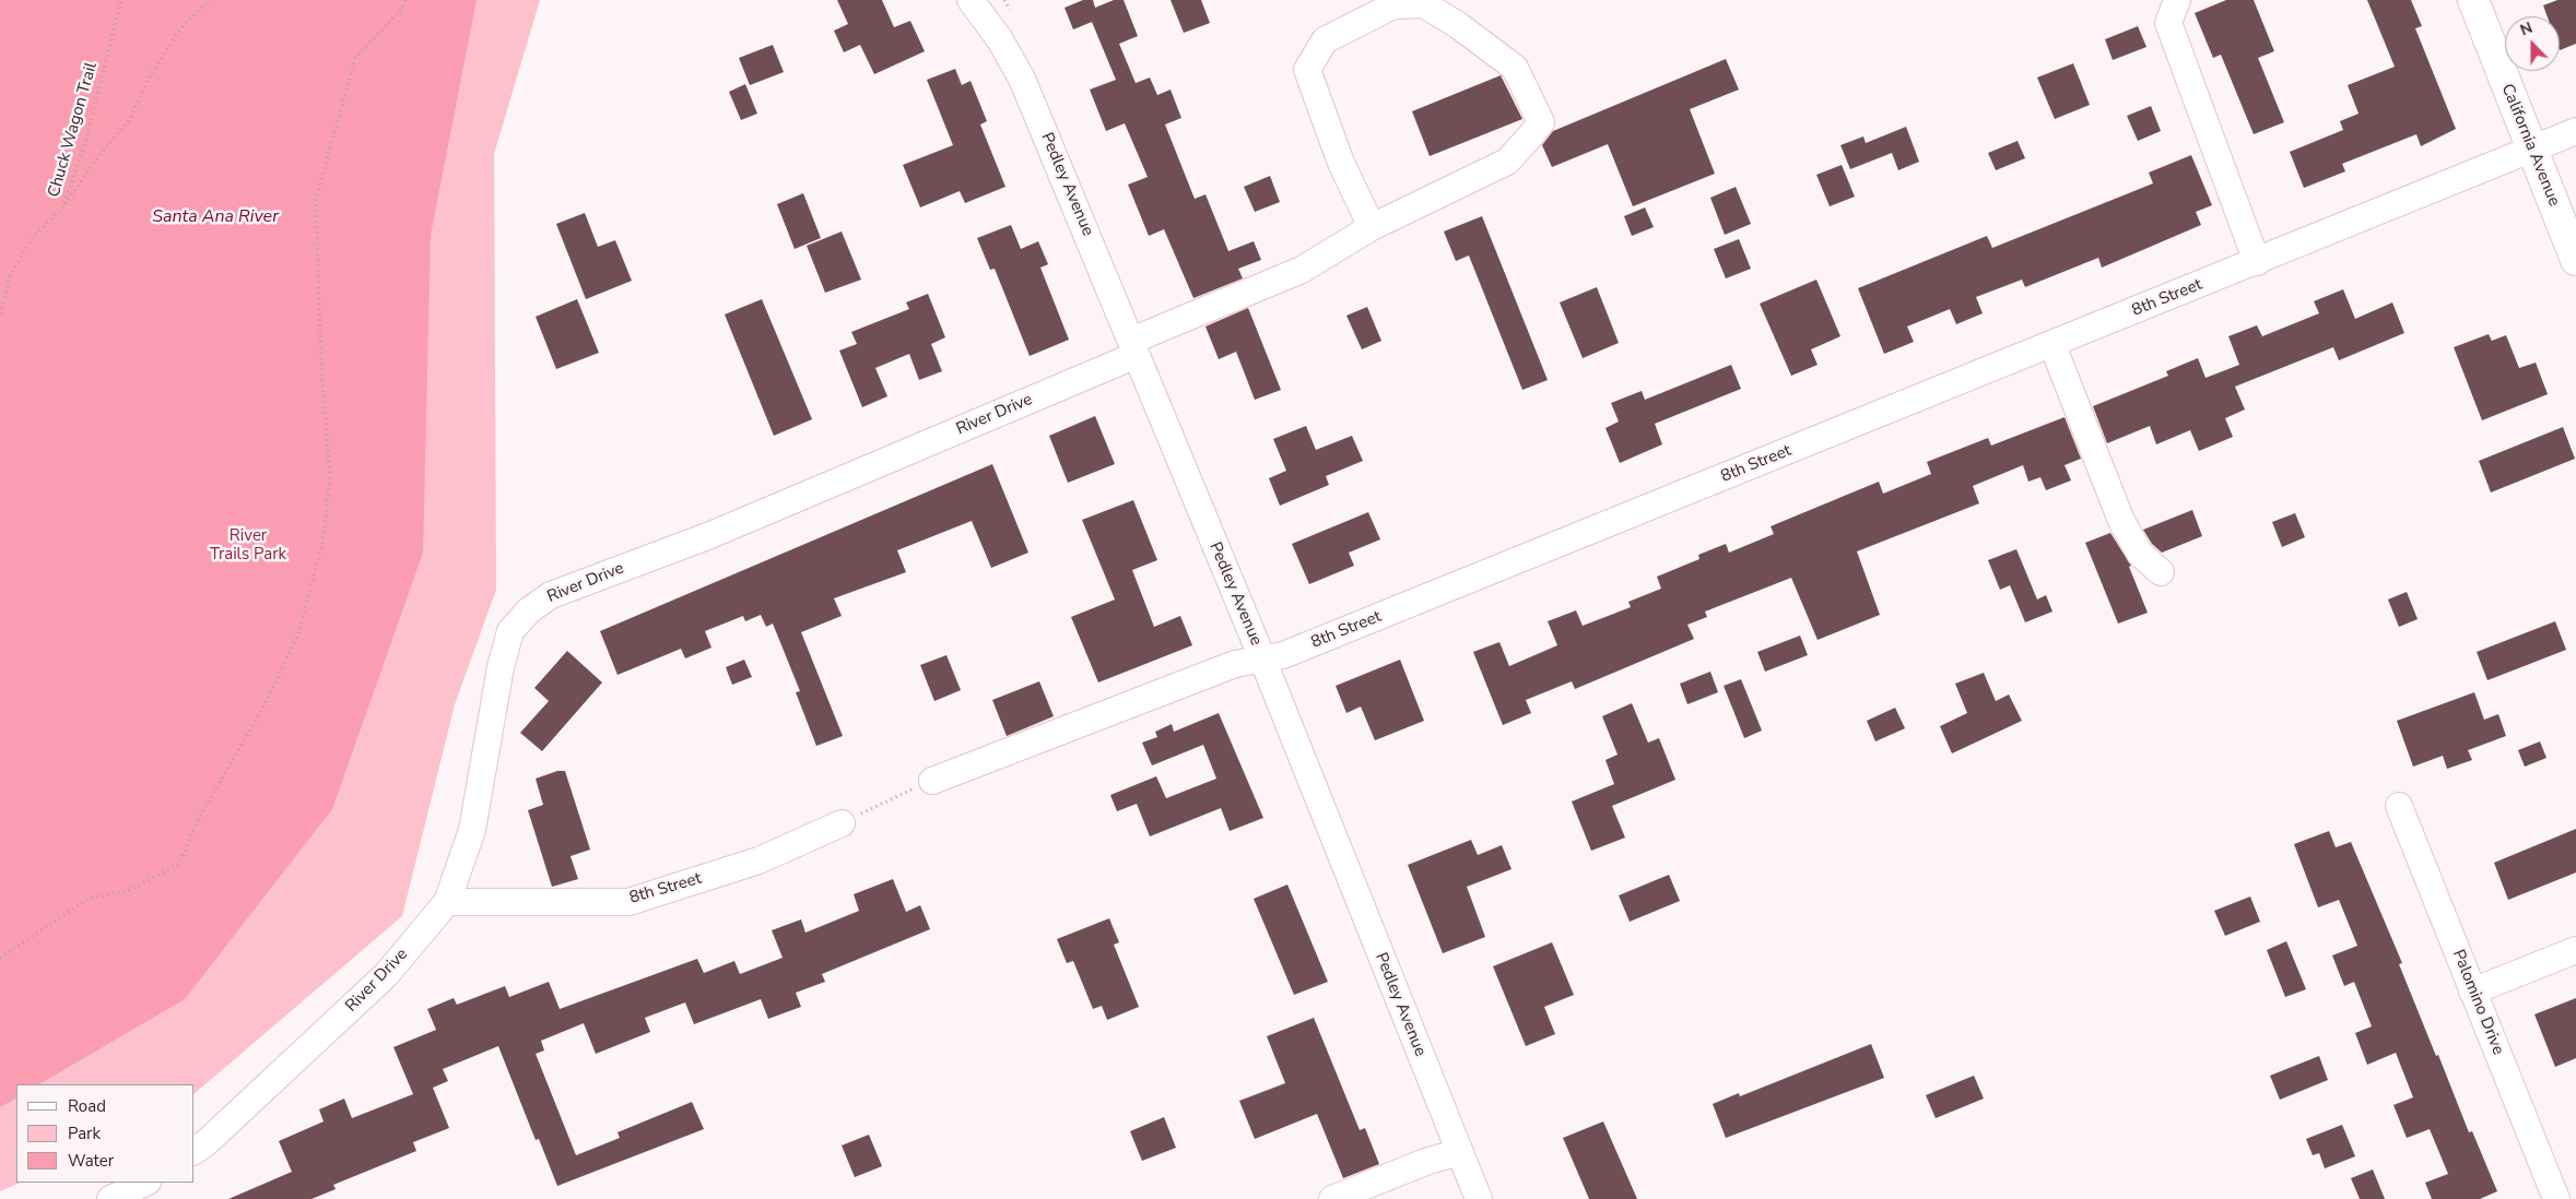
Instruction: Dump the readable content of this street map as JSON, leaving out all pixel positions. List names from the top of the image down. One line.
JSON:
{"streets":{"main road":["California Avenue"],"street":["Pedley Avenue","8th Street","River Drive","Palomino Drive"],"path":["Chuck Wagon Trail"]},"crossings":[["California Avenue","8th Street"],["Pedley Avenue","8th Street"],["Pedley Avenue","River Drive"],["8th Street","River Drive"]],"water":["Santa Ana River"],"parks":["River Trails Park"],"legend":["Road","Park","Water"],"north":"top"}
